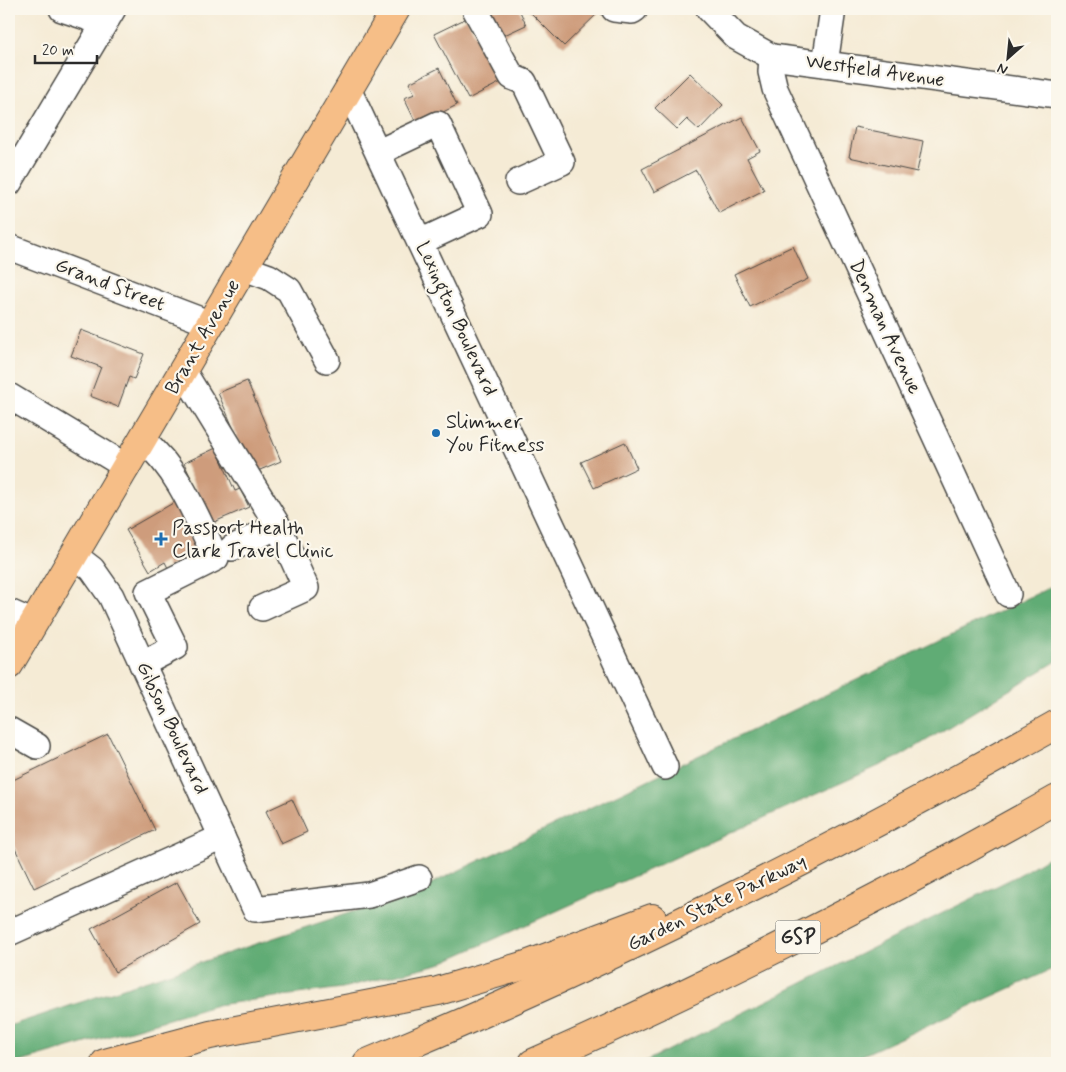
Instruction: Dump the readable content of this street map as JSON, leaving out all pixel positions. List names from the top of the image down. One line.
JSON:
{"streets":{"main road":["Brant Avenue","Garden State Parkway","GSP"],"street":["Westfield Avenue","Grand Street","Lexington Boulevard","Denman Avenue","Gibson Boulevard"]},"crossings":[["Westfield Avenue","Denman Avenue"],["Grand Street","Brant Avenue"],["Lexington Boulevard","Brant Avenue"],["Brant Avenue","Gibson Boulevard"]],"places":{"other":["Slimmer You Fitness"],"health":["Passport Health Clark Travel Clinic"]},"scale_bar":"20 m","north":"bottom left"}
